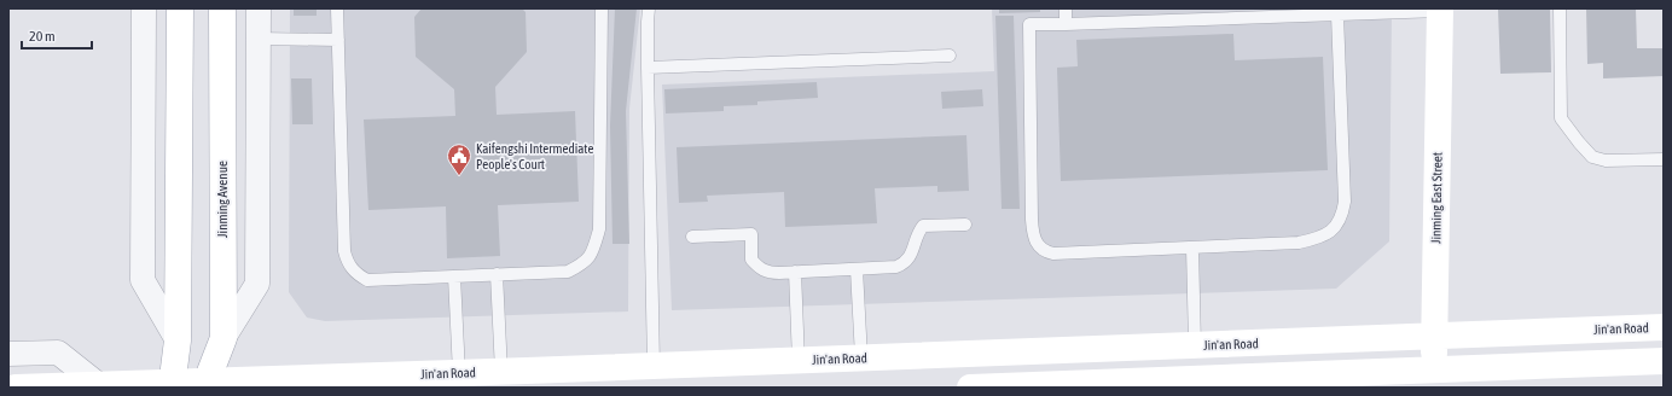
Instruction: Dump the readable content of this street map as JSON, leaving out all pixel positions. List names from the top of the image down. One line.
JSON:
{"streets":{"main road":["Jinming East Street","Jinming Avenue","Jin'an Road"]},"crossings":[["Jinming East Street","Jin'an Road"],["Jinming Avenue","Jin'an Road"]],"places":{"public building":["Kaifengshi Intermediate People's Court"]},"scale_bar":"20 m"}
